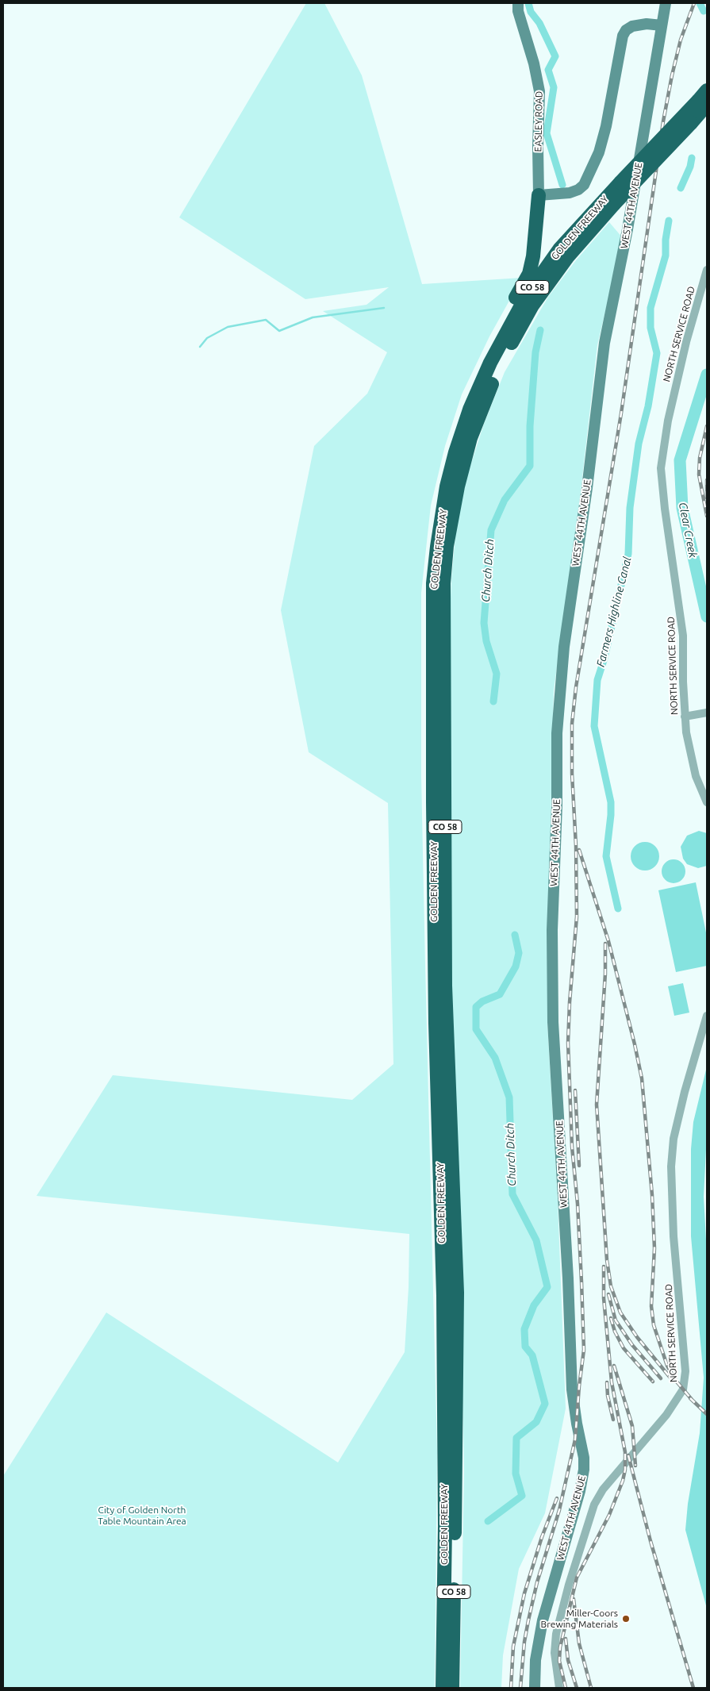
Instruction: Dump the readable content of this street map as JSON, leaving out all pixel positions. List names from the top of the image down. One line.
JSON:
{"streets":{"highway":["GOLDEN FREEWAY","CO 58"],"street":["EASLEY ROAD","WEST 44TH AVENUE","NORTH SERVICE ROAD"]},"water":["Clear Creek","Church Ditch","Farmers Highline Canal"],"parks":["City of Golden North Table Mountain Area"],"places":["Miller-Coors Brewing Materials"]}
